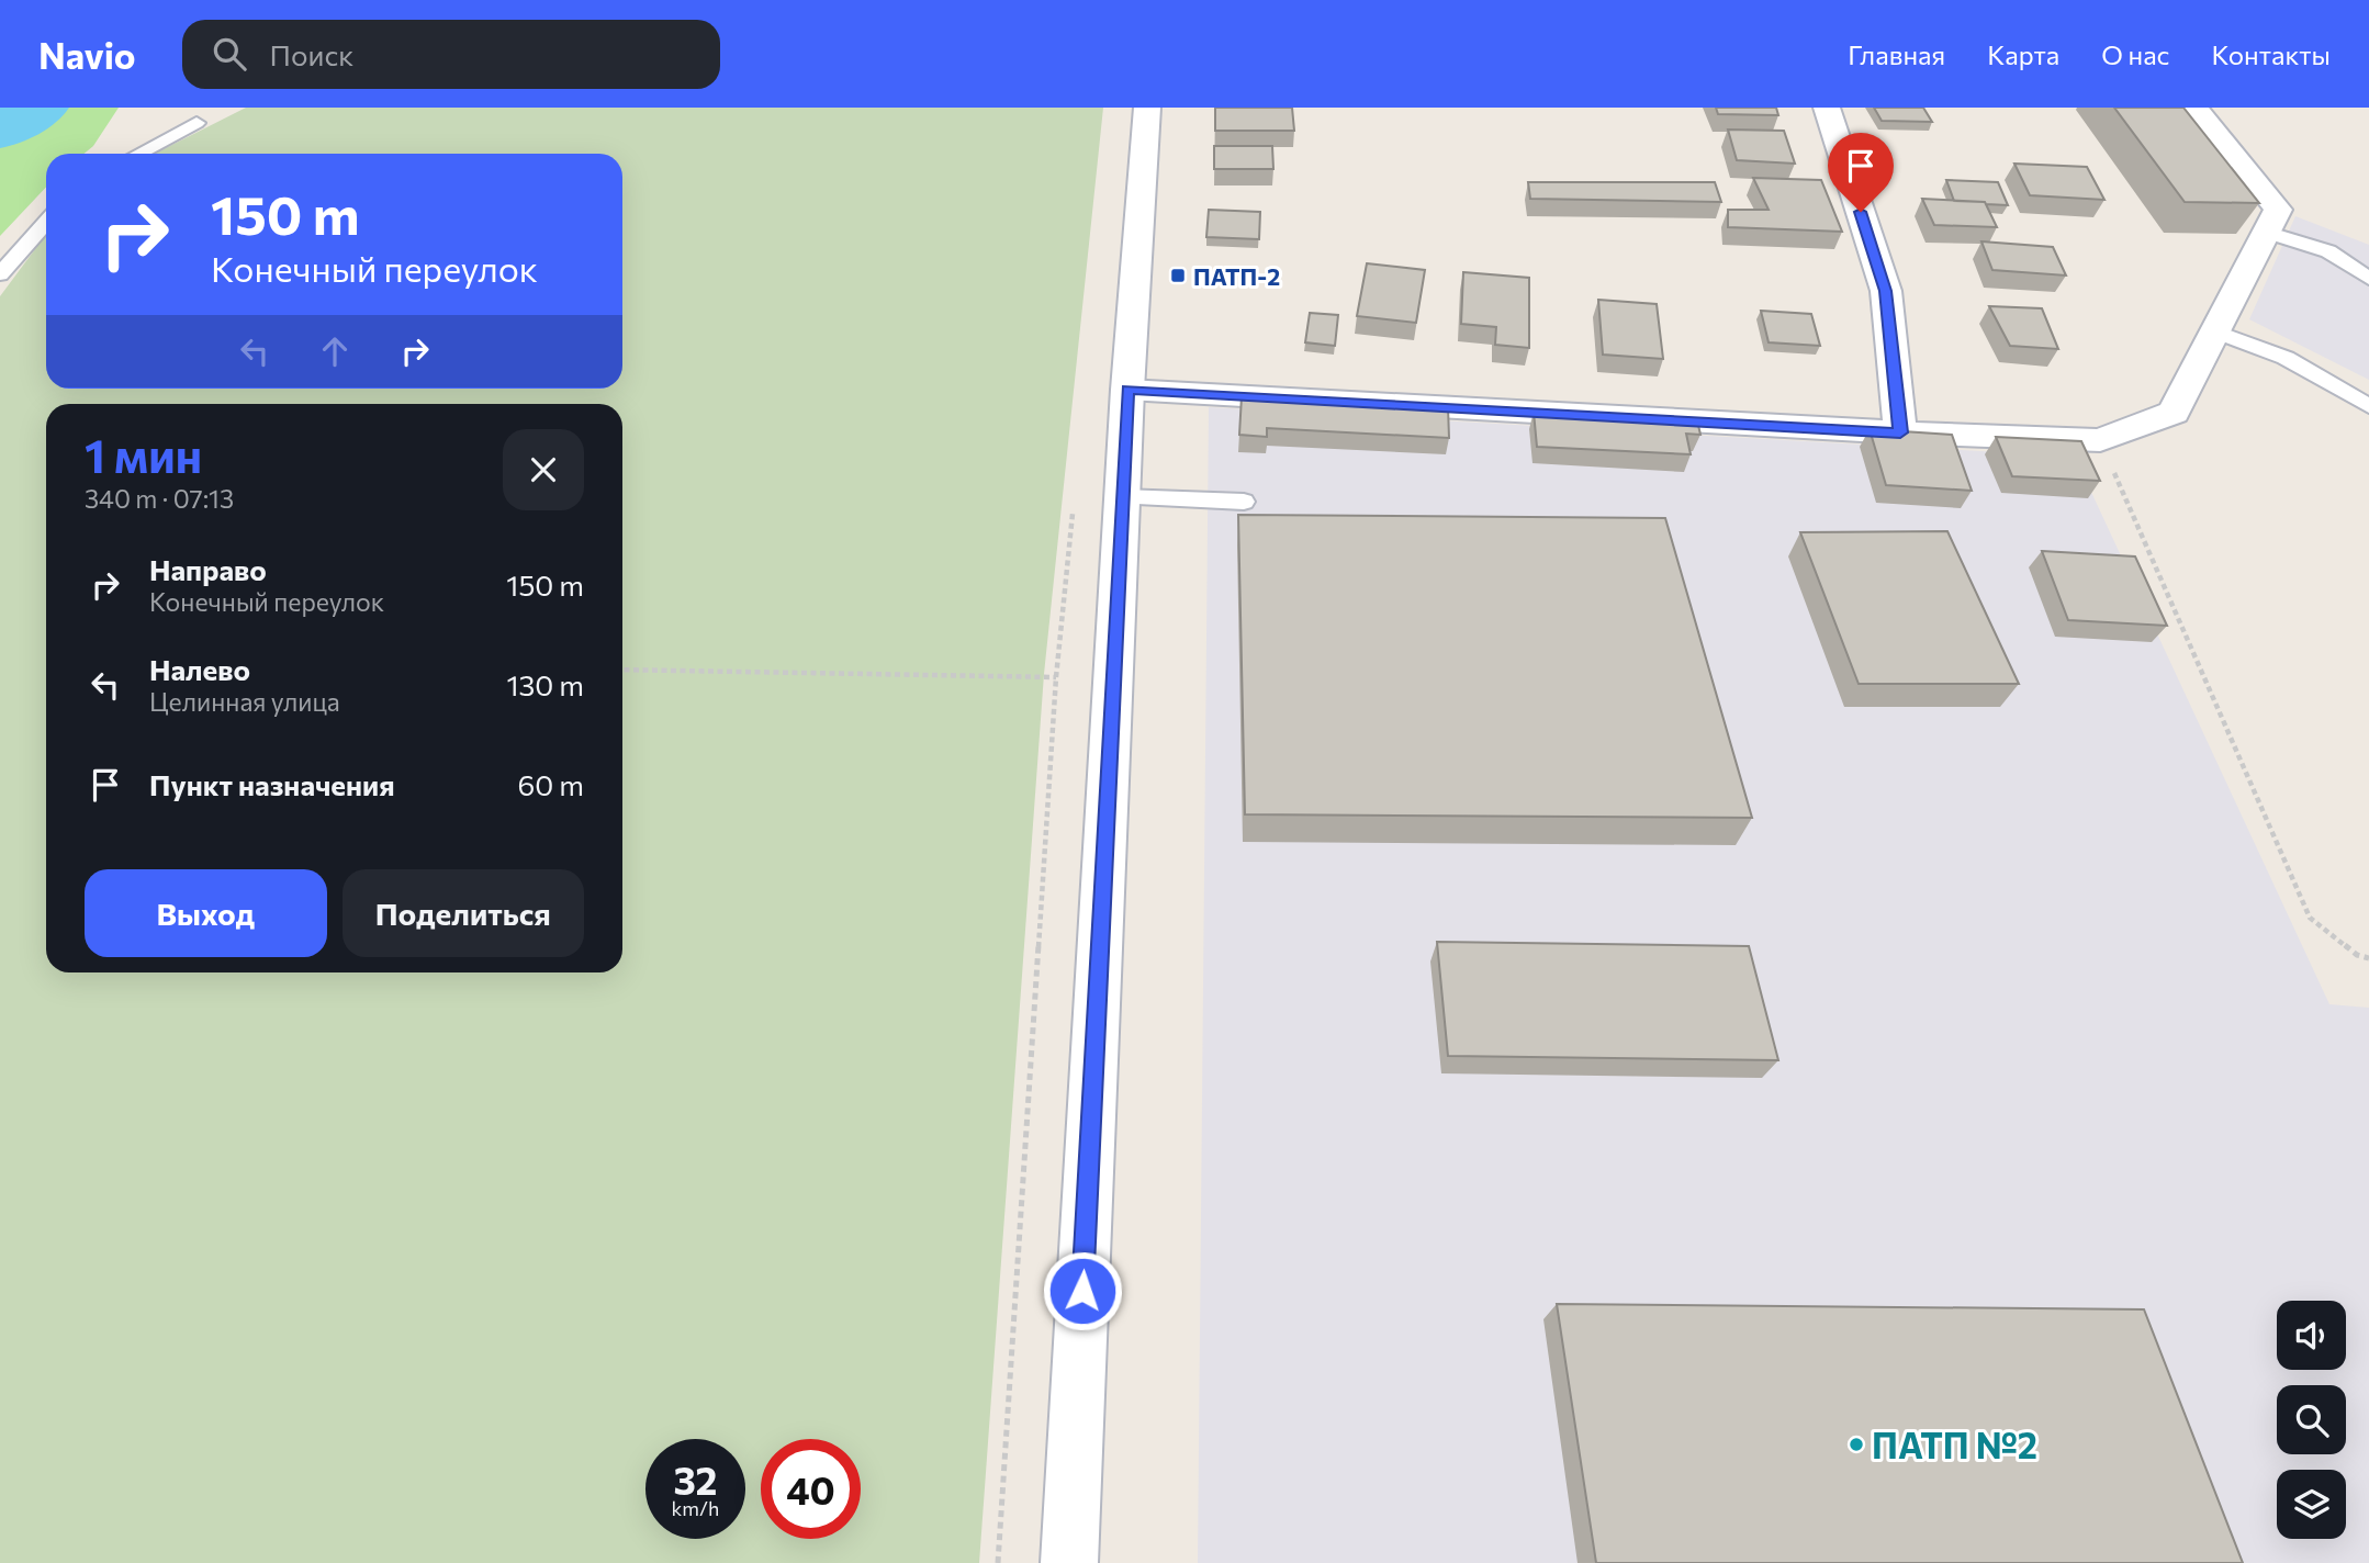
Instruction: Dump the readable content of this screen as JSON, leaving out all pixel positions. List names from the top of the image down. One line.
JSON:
{"places":{"transit":["ПАТП-2"],"other":["ПАТП №2"]},"page":{"header":"Navio","search":"Поиск","nav":["Главная","Карта","О нас","Контакты"],"turn":["150 m","Конечный переулок"],"heading":["1 мин","340 m · 07:13"],"list":[{"name":"Направо","note":"Конечный переулок","value":"150 m"},{"name":"Налево","note":"Целинная улица","value":"130 m"},{"name":"Пункт назначения","value":"60 m"}],"buttons":["Выход","Поделиться"],"speed":"32 km/h","limit":"40"}}
